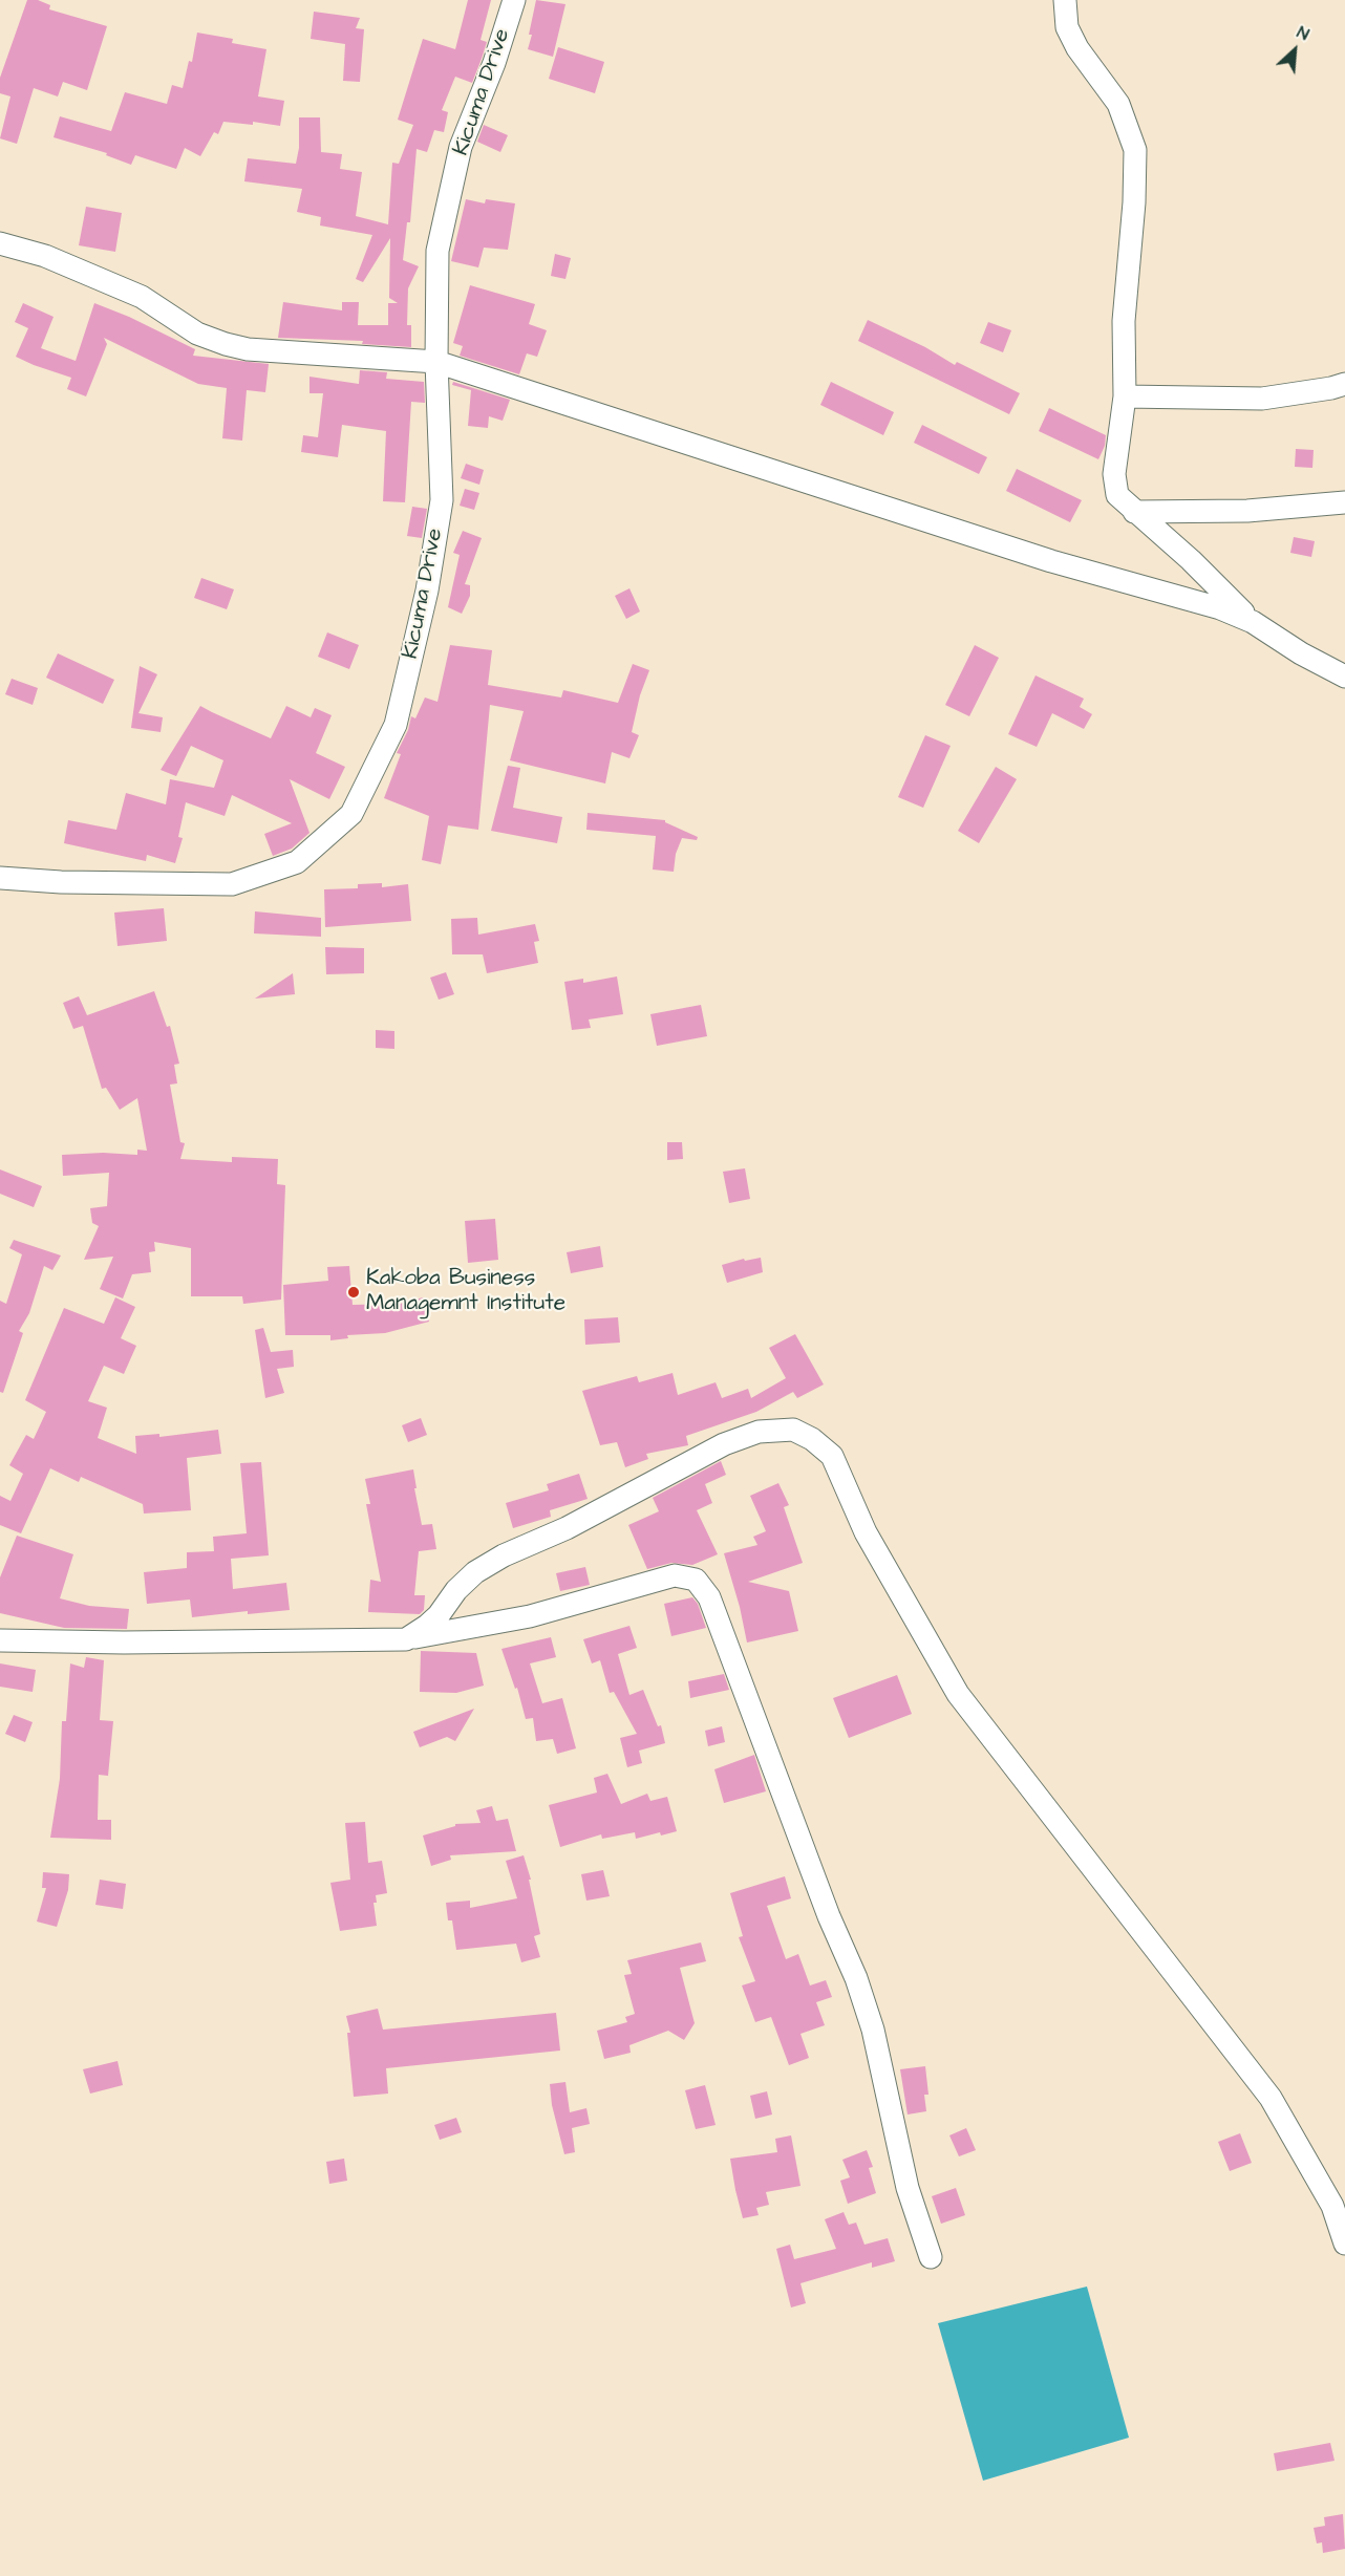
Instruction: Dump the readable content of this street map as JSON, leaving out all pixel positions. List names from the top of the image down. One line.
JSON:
{"streets":{"street":["Kicuma Drive"]},"places":["Kakoba Business Managemnt Institute"],"north":"top right"}
